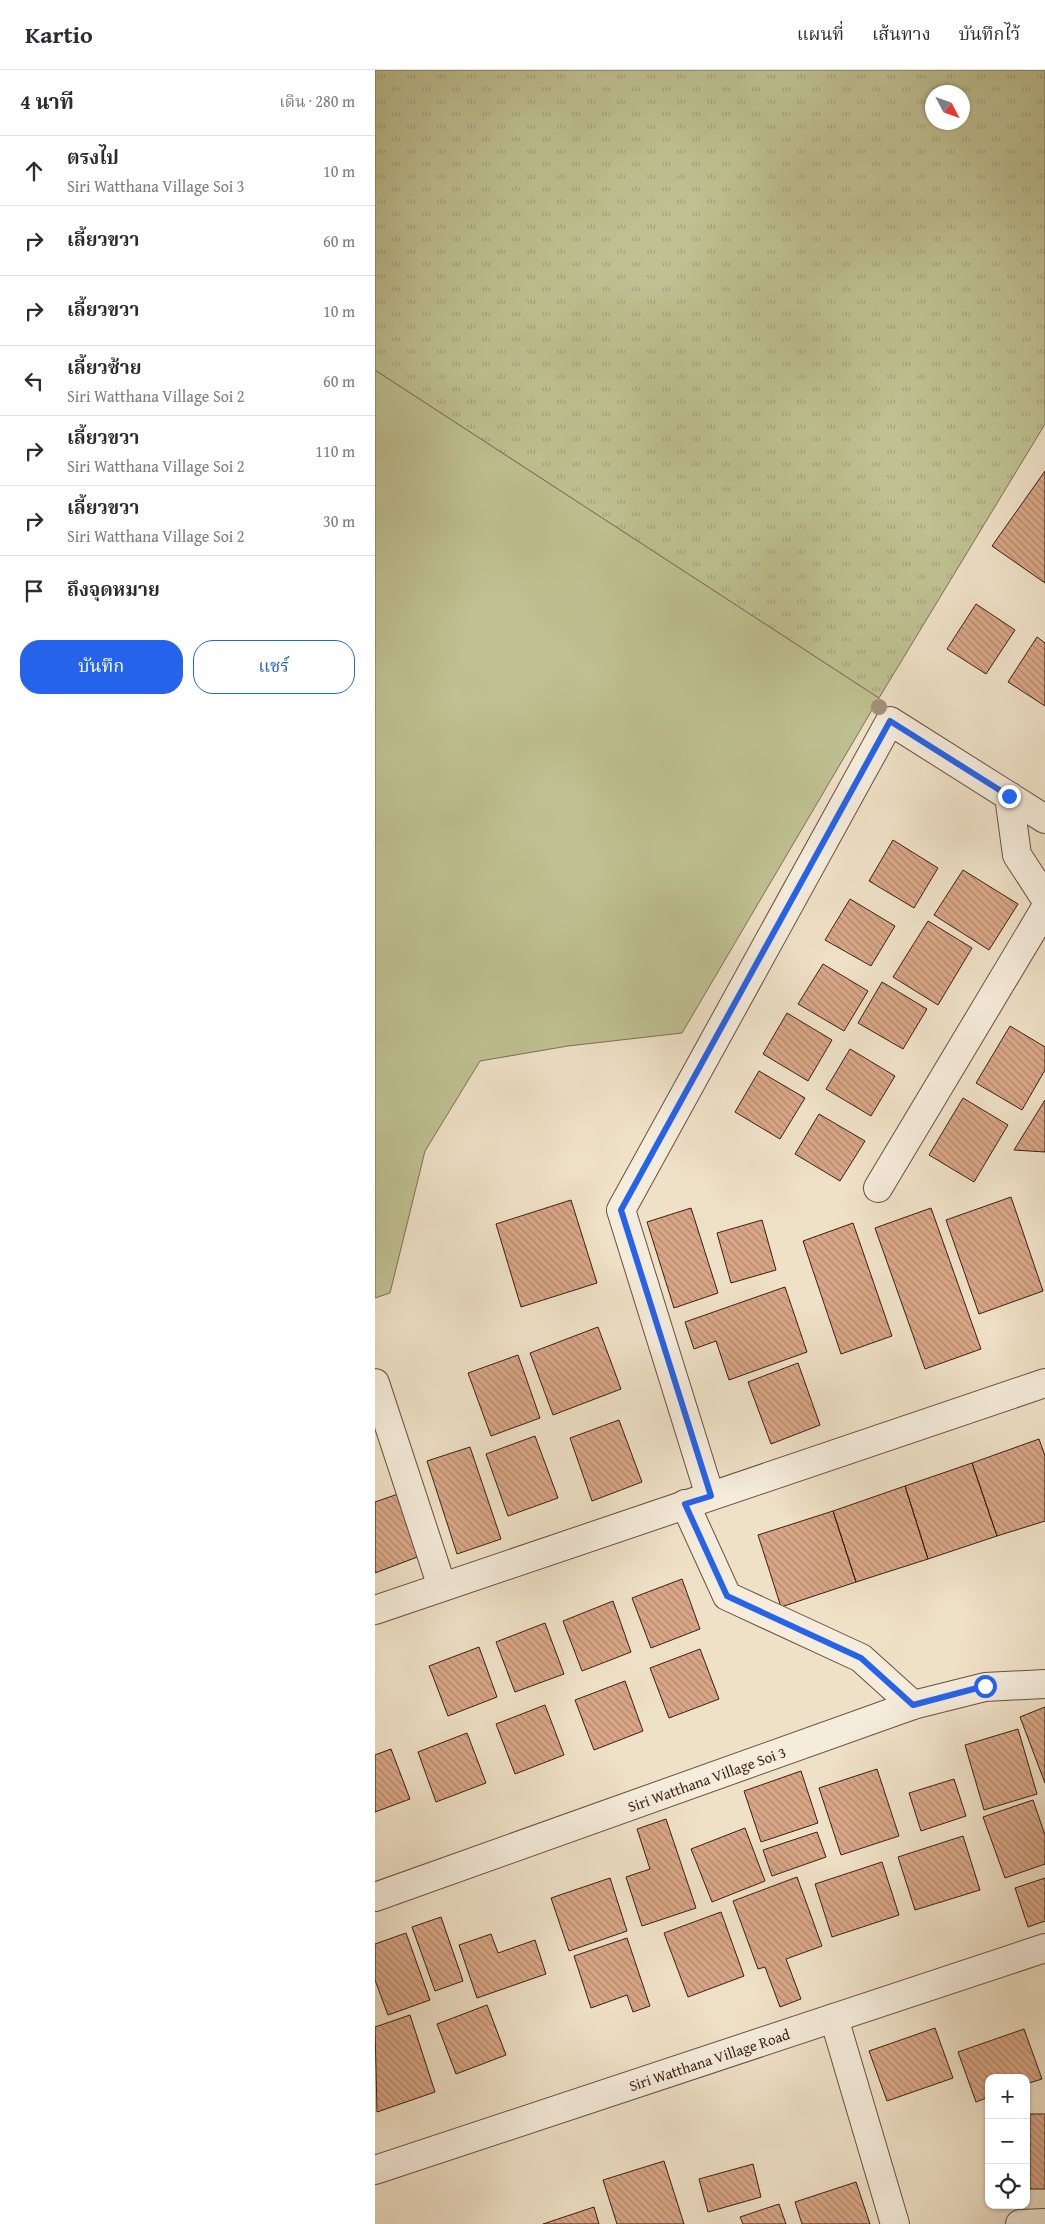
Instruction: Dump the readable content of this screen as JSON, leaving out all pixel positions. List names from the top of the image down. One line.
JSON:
{"streets":{"street":["Siri Watthana Village Soi 3","Siri Watthana Village Road"]},"north":"bottom right","page":{"header":"Kartio","nav":["แผนที่","เส้นทาง","บันทึกไว้"],"heading":["4 นาที","เดิน · 280 m"],"list":[["ตรงไป","Siri Watthana Village Soi 3","10 m"],["เลี้ยวขวา","60 m"],["เลี้ยวขวา","10 m"],["เลี้ยวซ้าย","Siri Watthana Village Soi 2","60 m"],["เลี้ยวขวา","Siri Watthana Village Soi 2","110 m"],["เลี้ยวขวา","Siri Watthana Village Soi 2","30 m"],"ถึงจุดหมาย"],"buttons":["บันทึก","แชร์"],"map_buttons":["+","−"]}}
